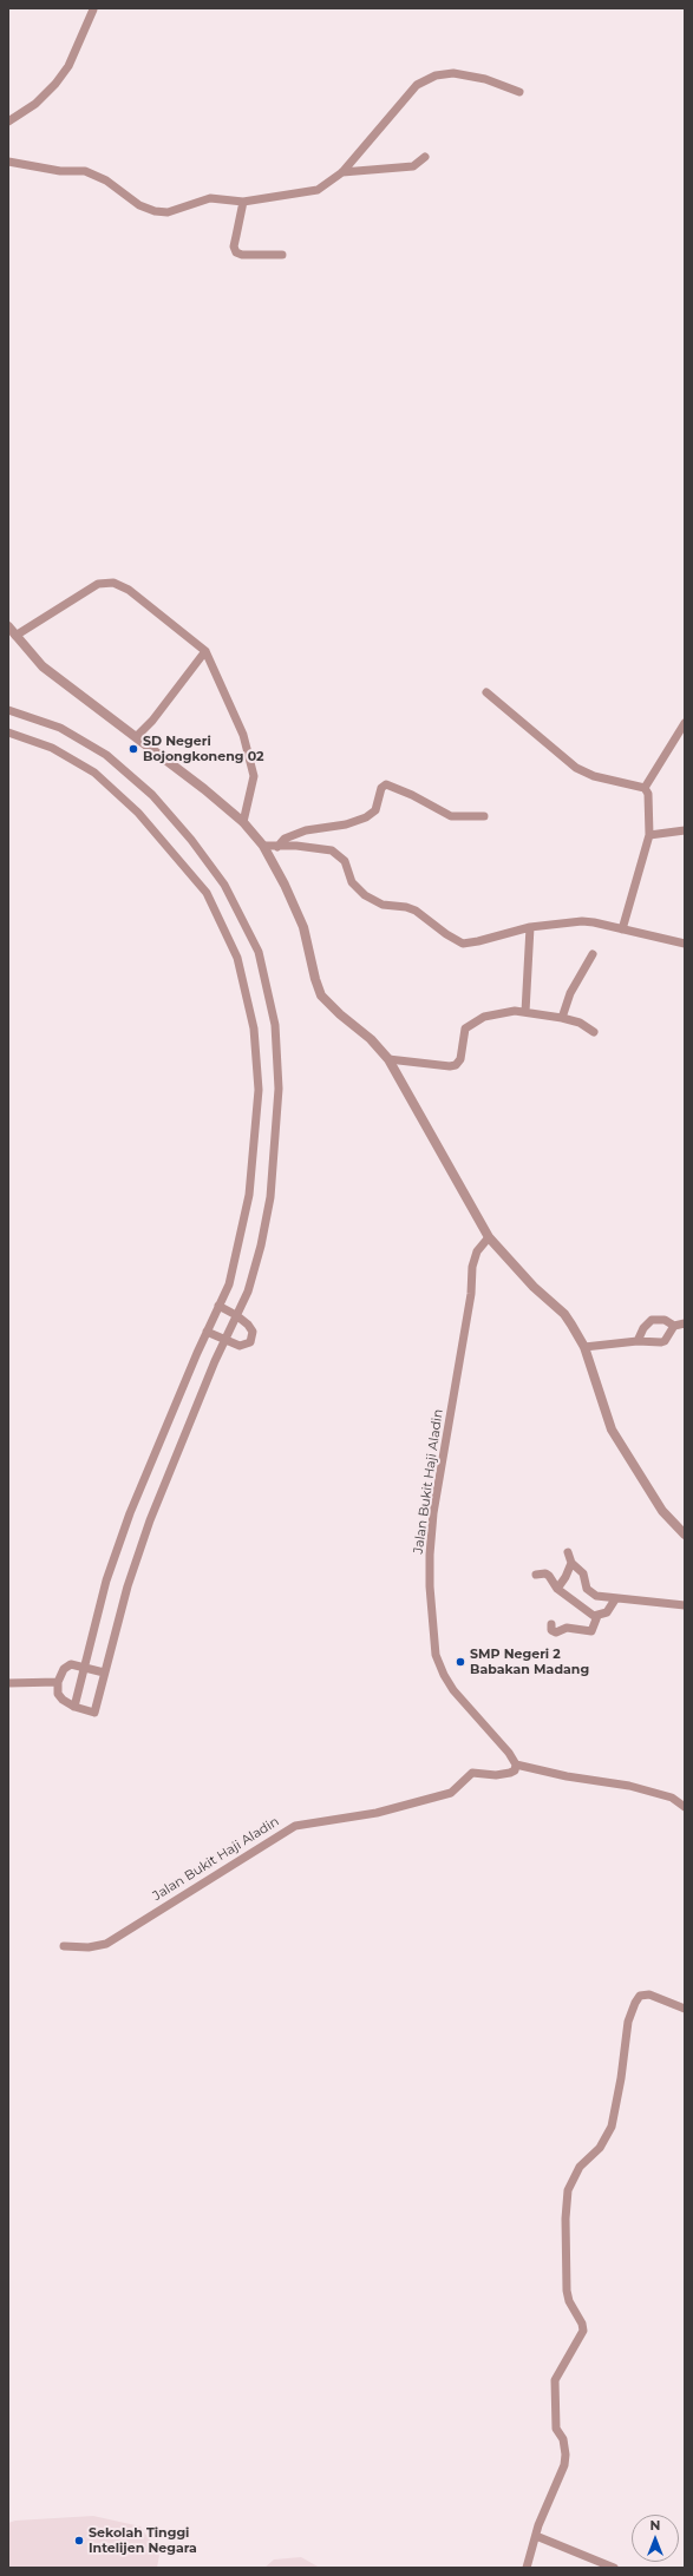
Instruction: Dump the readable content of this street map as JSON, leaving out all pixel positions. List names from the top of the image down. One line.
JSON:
{"streets":{"street":["Jalan Bukit Haji Aladin"]},"places":["SD Negeri Bojongkoneng 02","SMP Negeri 2 Babakan Madang","Sekolah Tinggi Intelijen Negara"],"north":"top"}
